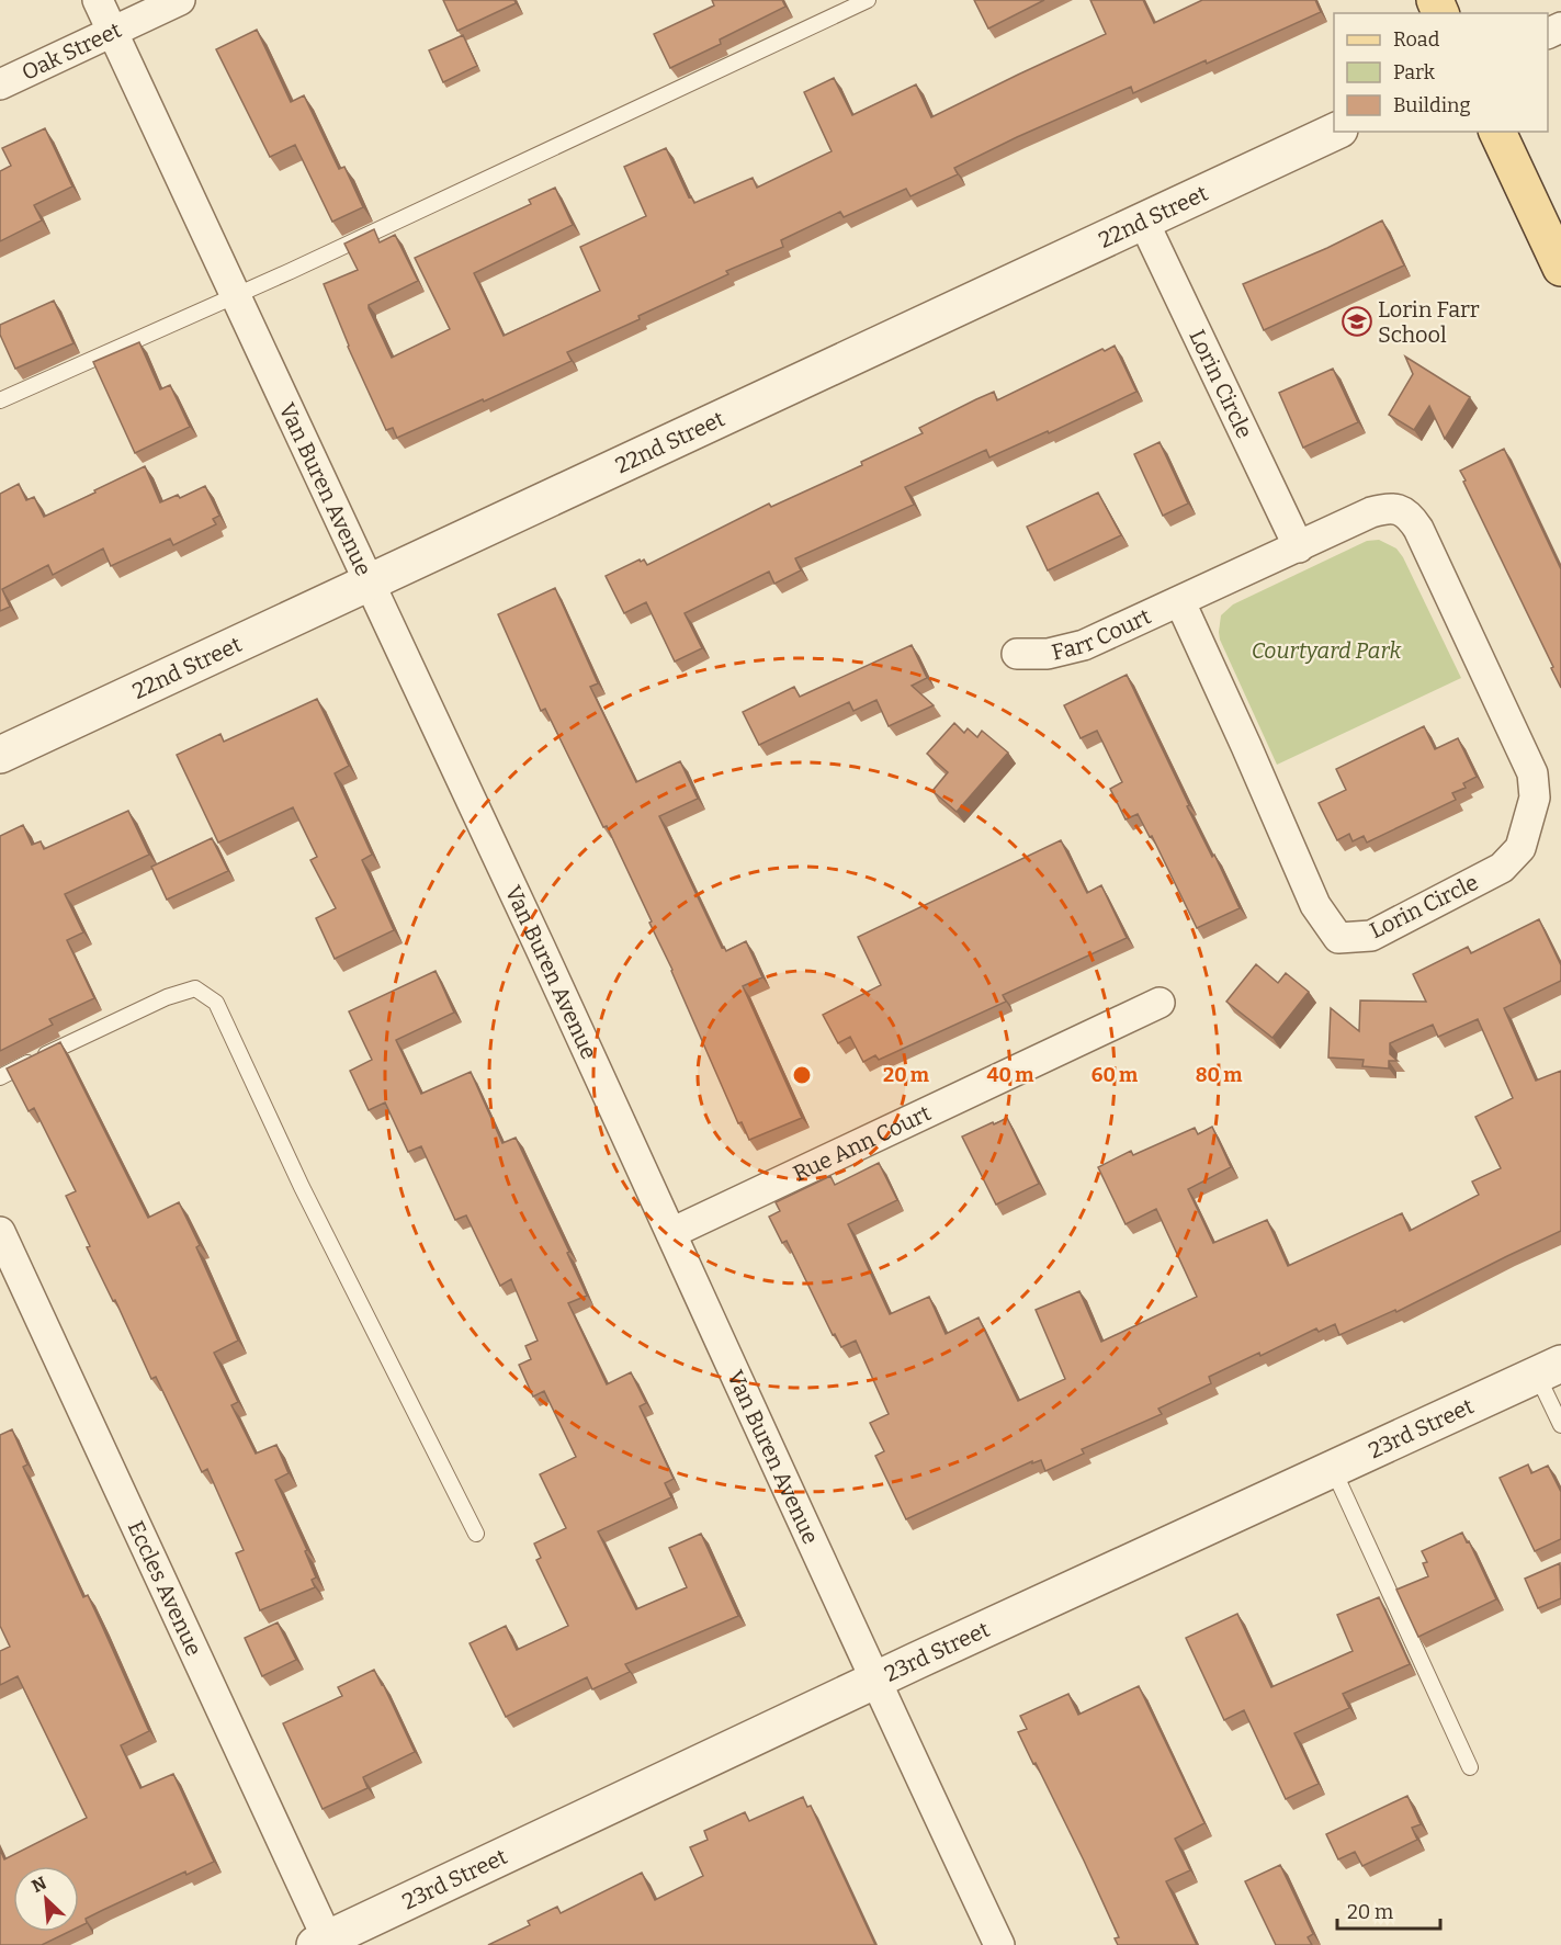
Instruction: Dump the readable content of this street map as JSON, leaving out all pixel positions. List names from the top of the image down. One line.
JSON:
{"streets":{"street":["Oak Street","22nd Street","Lorin Circle","Van Buren Avenue","Farr Court","Rue Ann Court","23rd Street","Eccles Avenue"]},"crossings":[["Oak Street","Van Buren Avenue"],["22nd Street","Lorin Circle"],["22nd Street","Van Buren Avenue"],["Lorin Circle","Farr Court"],["Van Buren Avenue","Rue Ann Court"],["Van Buren Avenue","23rd Street"],["23rd Street","Eccles Avenue"]],"parks":["Courtyard Park"],"places":{"school or university":["Lorin Farr School"]},"legend":["Road","Park","Building"],"scale_bar":"20 m","north":"top left","rings":["20 m","40 m","60 m","80 m"]}
